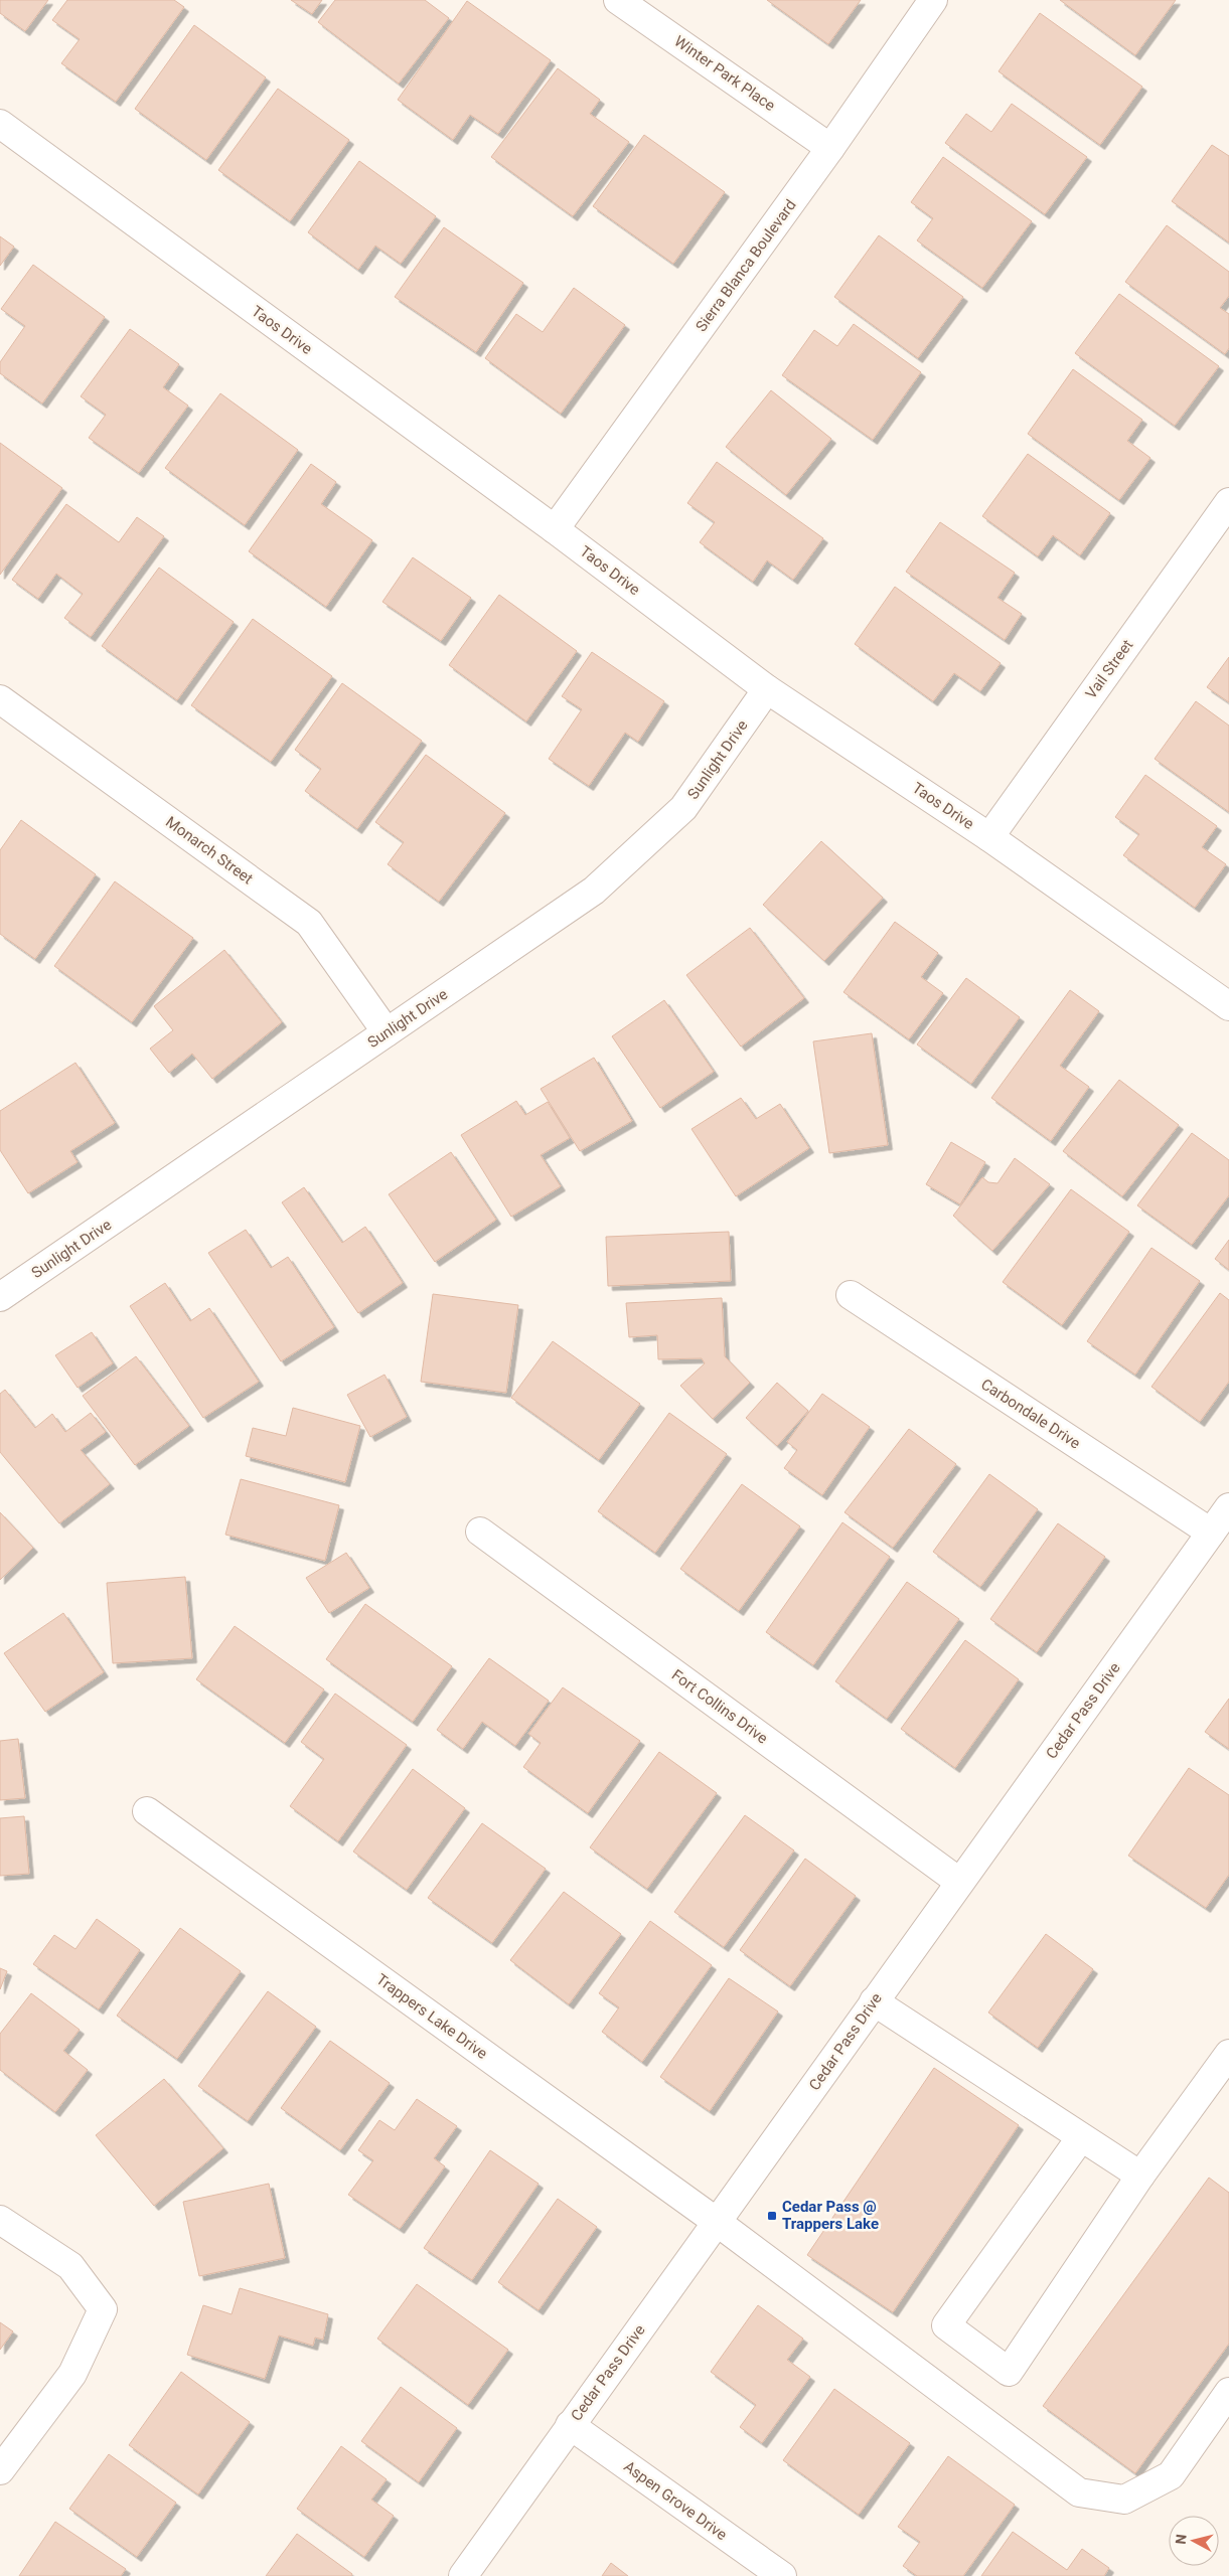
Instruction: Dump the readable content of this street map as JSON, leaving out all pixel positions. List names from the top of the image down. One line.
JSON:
{"streets":{"street":["Winter Park Place","Sierra Blanca Boulevard","Taos Drive","Vail Street","Sunlight Drive","Monarch Street","Carbondale Drive","Fort Collins Drive","Cedar Pass Drive","Trappers Lake Drive","Aspen Grove Drive"]},"crossings":[["Winter Park Place","Sierra Blanca Boulevard"],["Sierra Blanca Boulevard","Taos Drive"],["Taos Drive","Vail Street"],["Taos Drive","Sunlight Drive"],["Sunlight Drive","Monarch Street"],["Carbondale Drive","Cedar Pass Drive"],["Fort Collins Drive","Cedar Pass Drive"],["Cedar Pass Drive","Trappers Lake Drive"],["Cedar Pass Drive","Aspen Grove Drive"]],"places":{"transit":["Cedar Pass @ Trappers Lake"]},"north":"left"}
